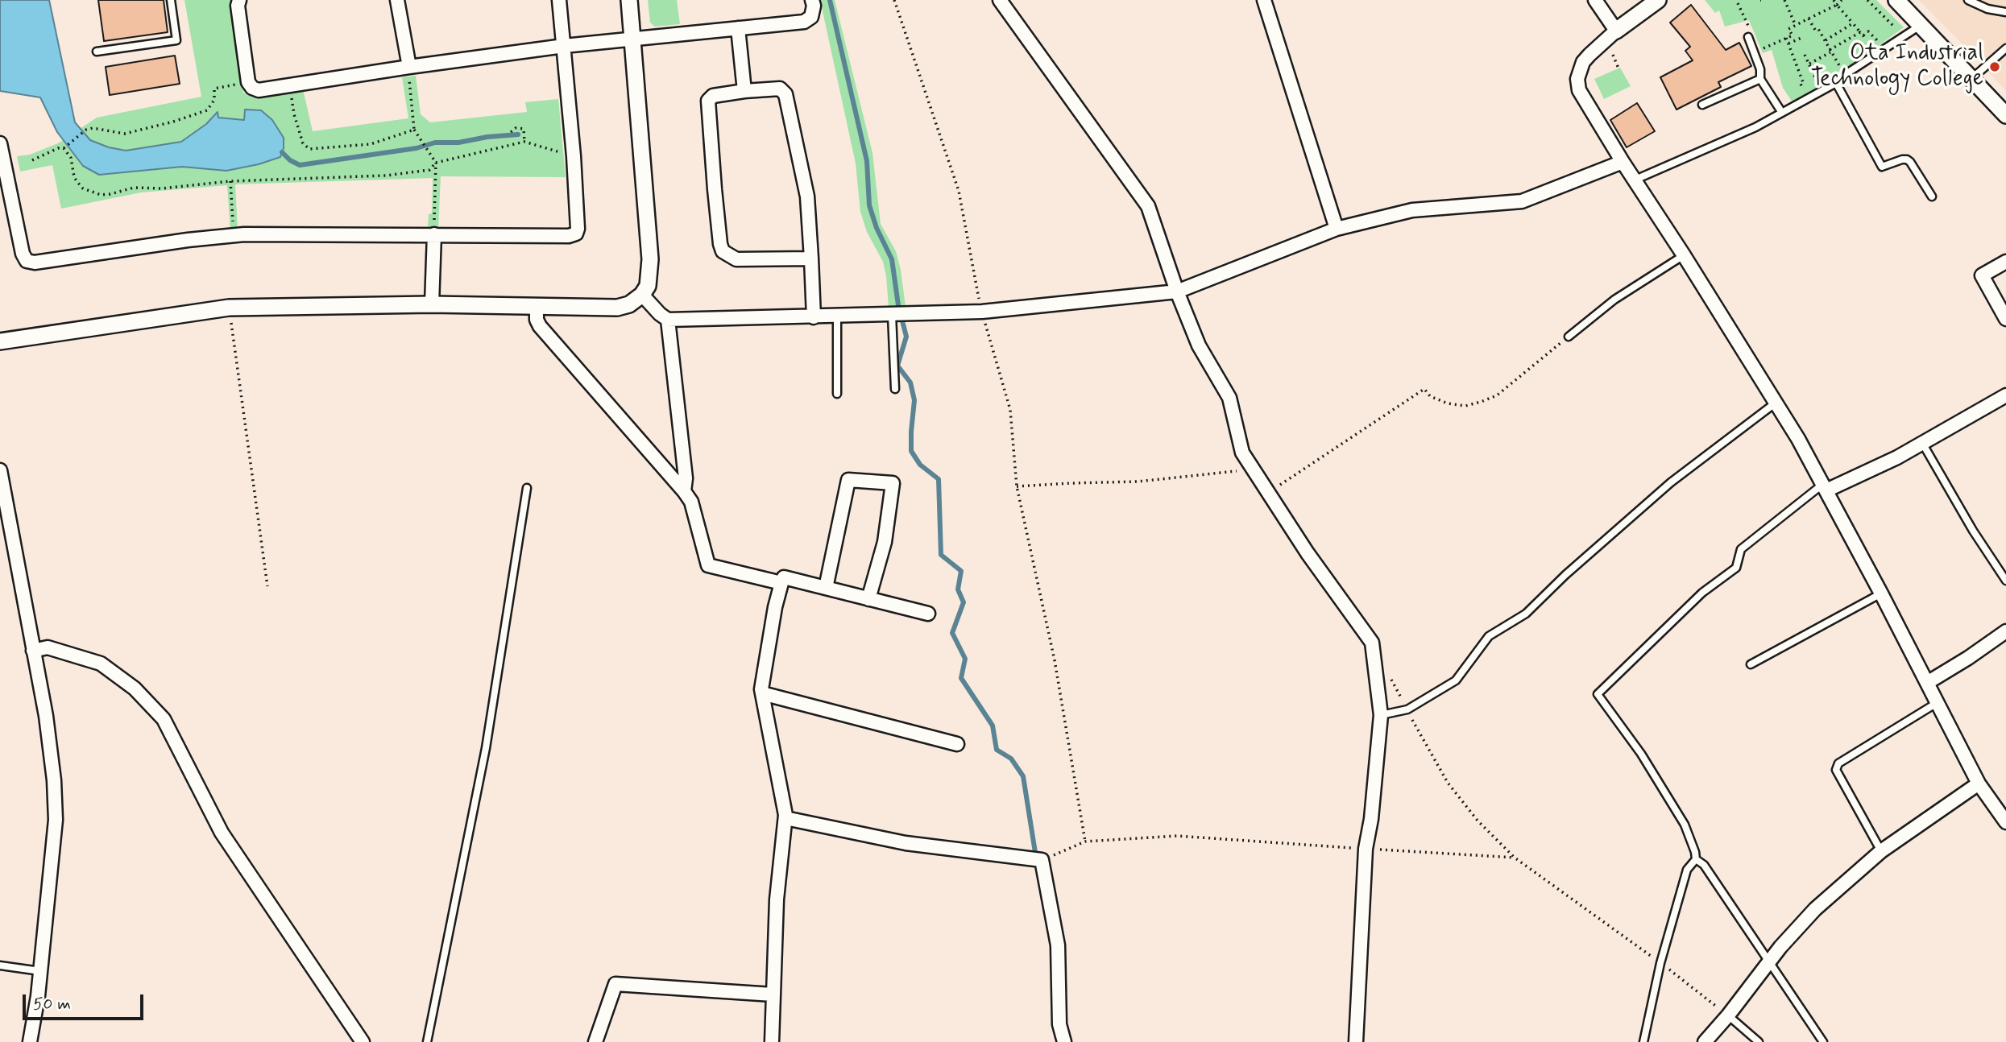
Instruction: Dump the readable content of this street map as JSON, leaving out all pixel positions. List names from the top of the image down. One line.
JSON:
{"places":["Ota Industrial Technology College"],"scale_bar":"50 m"}
